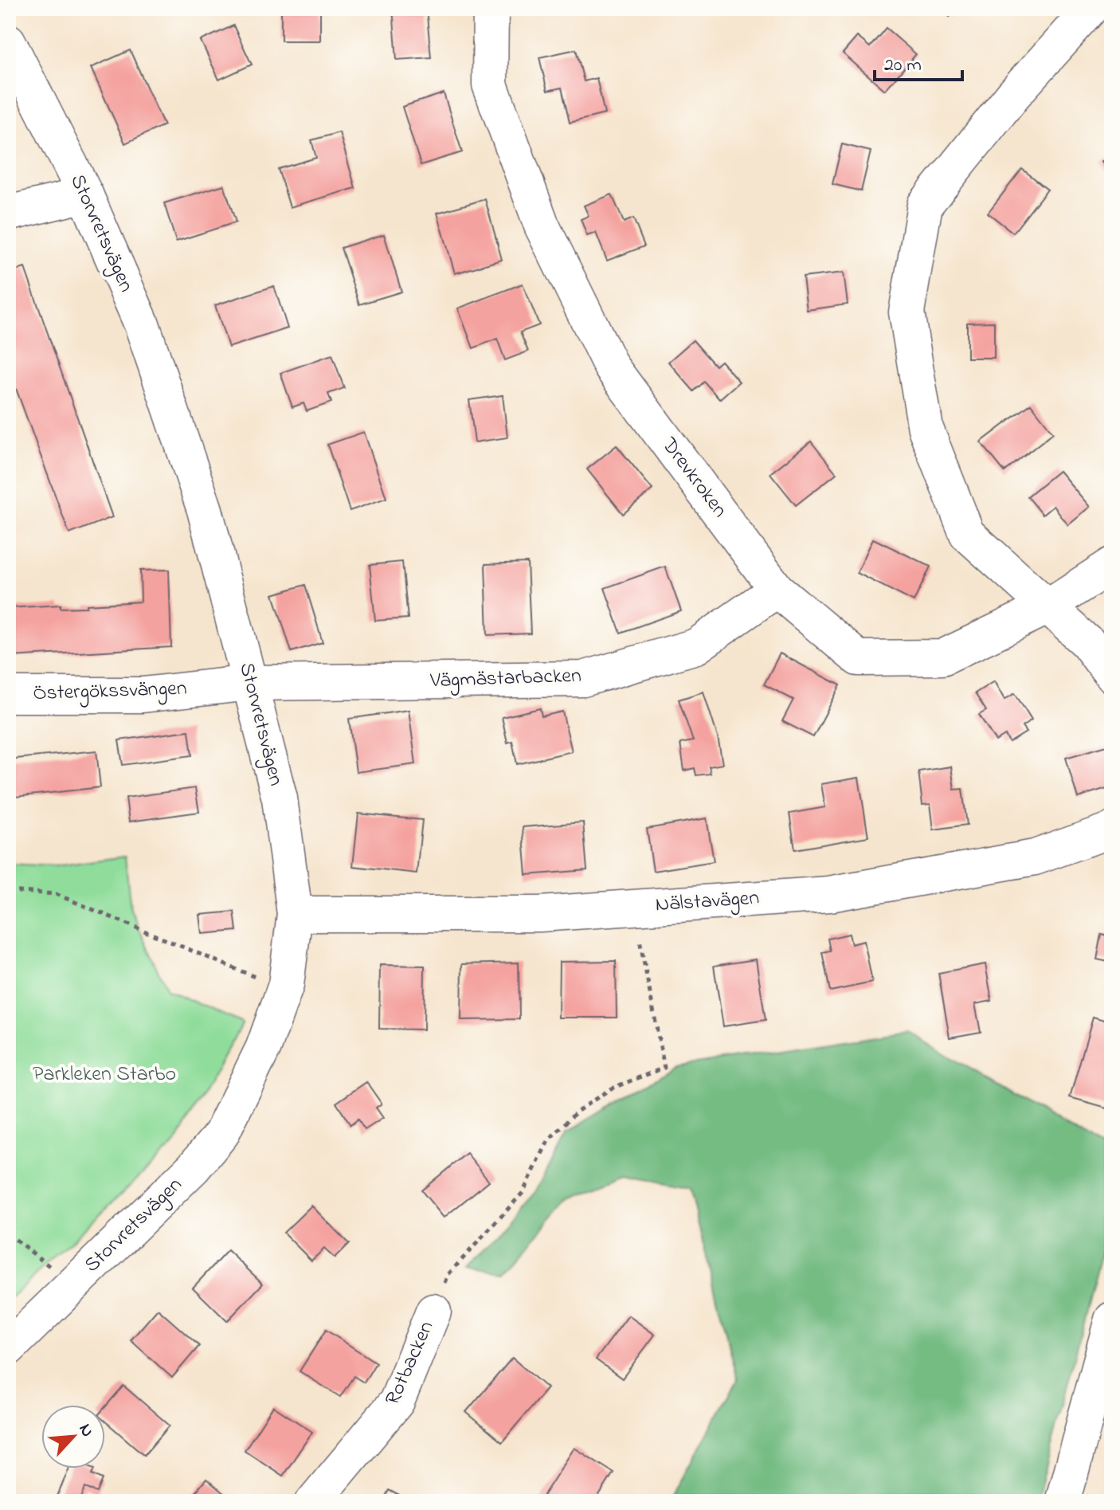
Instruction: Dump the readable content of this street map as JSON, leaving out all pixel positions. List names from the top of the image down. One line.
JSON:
{"streets":{"street":["Storvretsvägen","Drevkroken","Vägmästarbacken","Östergökssvängen","Nälstavägen","Rotbacken"]},"crossings":[["Storvretsvägen","Vägmästarbacken"],["Storvretsvägen","Östergökssvängen"],["Storvretsvägen","Nälstavägen"],["Drevkroken","Vägmästarbacken"],["Vägmästarbacken","Östergökssvängen"]],"parks":["Parkleken Starbo"],"scale_bar":"20 m","north":"top right"}
